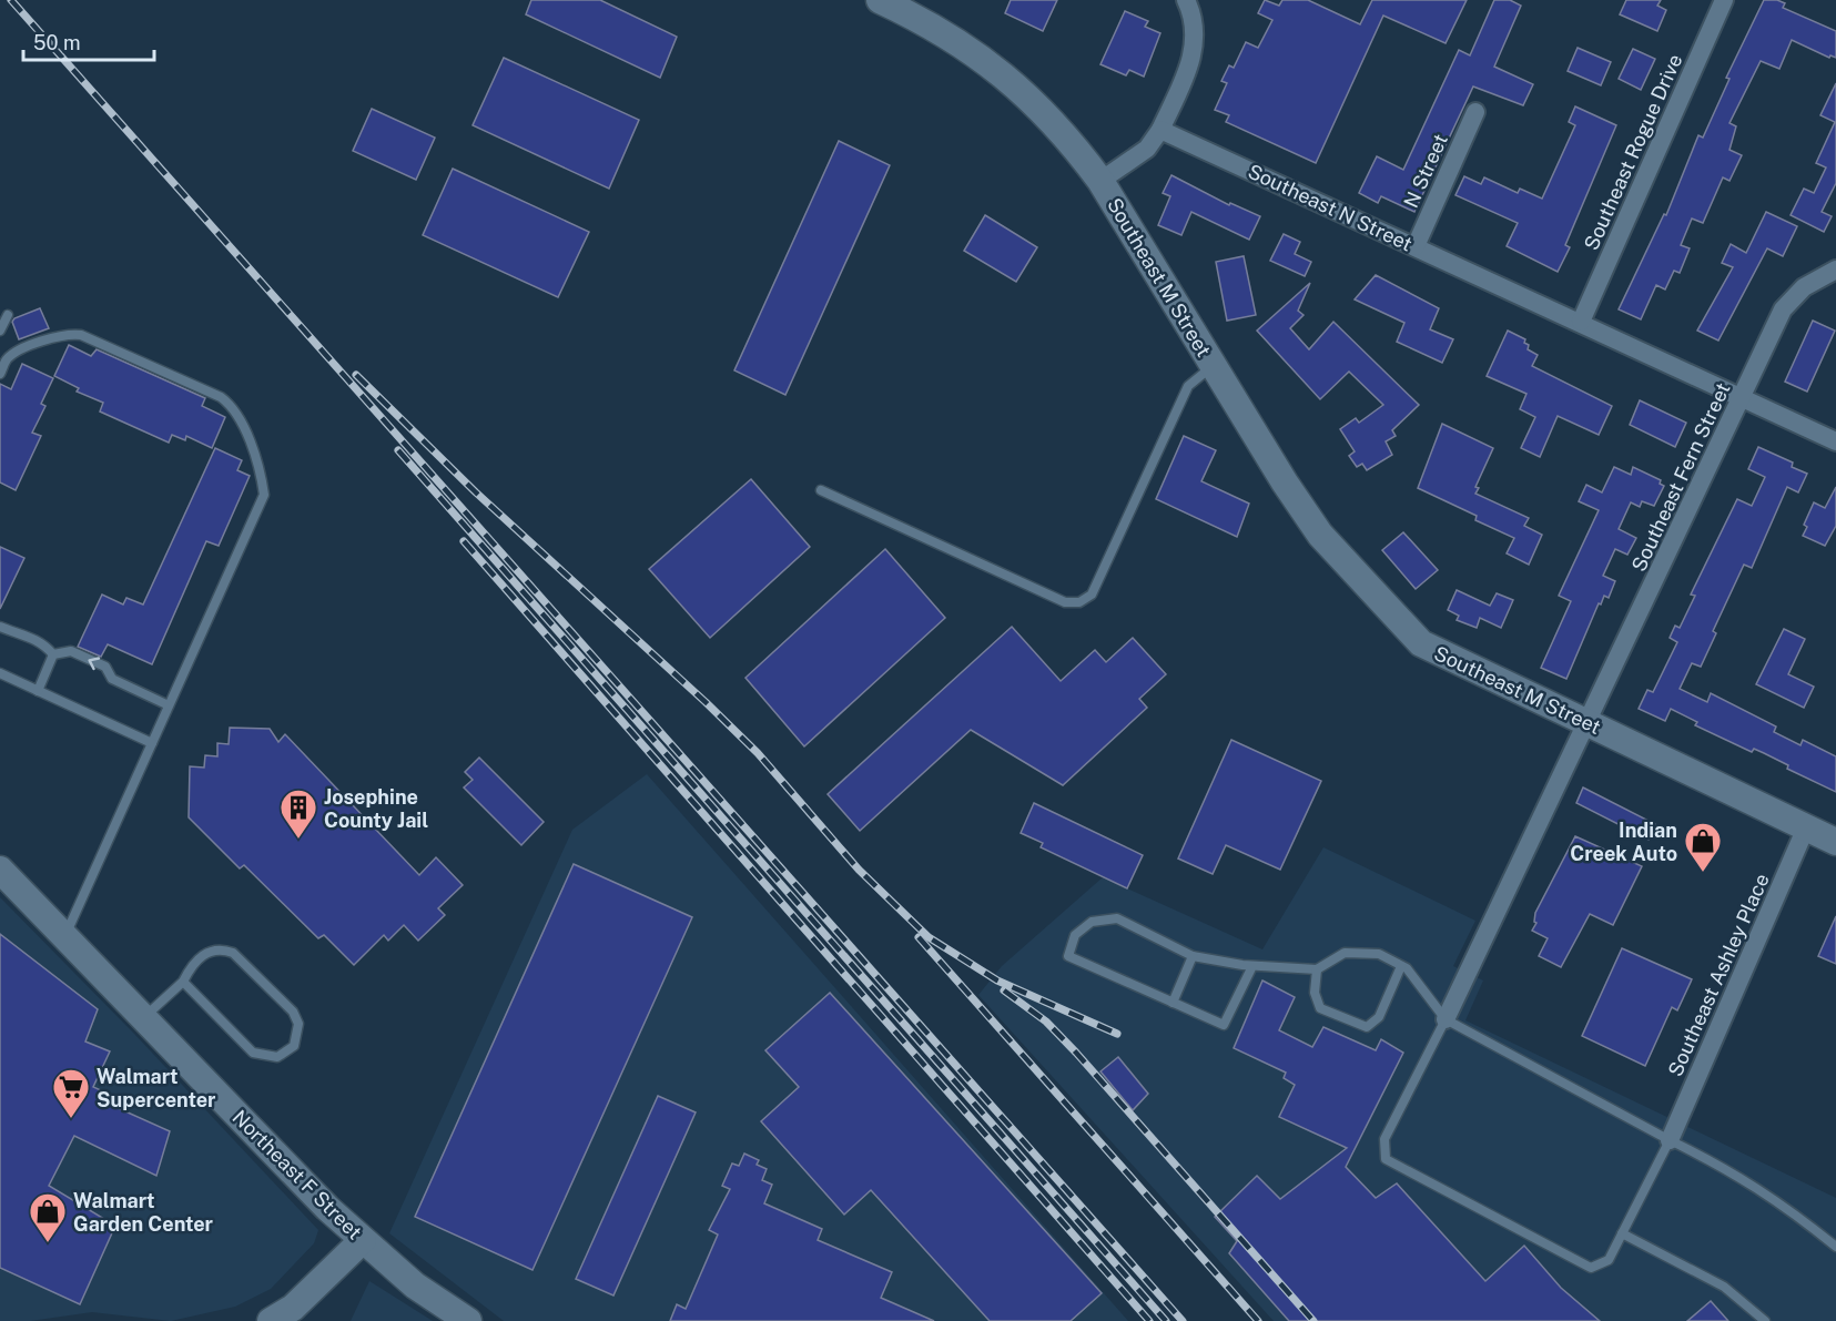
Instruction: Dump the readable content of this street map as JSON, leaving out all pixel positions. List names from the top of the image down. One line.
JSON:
{"streets":{"street":["Southeast Rogue Drive","N Street","Southeast N Street","Southeast M Street","Southeast Fern Street","Southeast Ashley Place","Northeast F Street"]},"crossings":[["Southeast Rogue Drive","Southeast N Street"],["N Street","Southeast N Street"],["Southeast N Street","Southeast Fern Street"],["Southeast M Street","Southeast Fern Street"],["Southeast M Street","Southeast Ashley Place"]],"places":{"building":["Josephine County Jail"],"shop":["Indian Creek Auto","Walmart Garden Center"],"supermarket":["Walmart Supercenter"]},"scale_bar":"50 m"}
